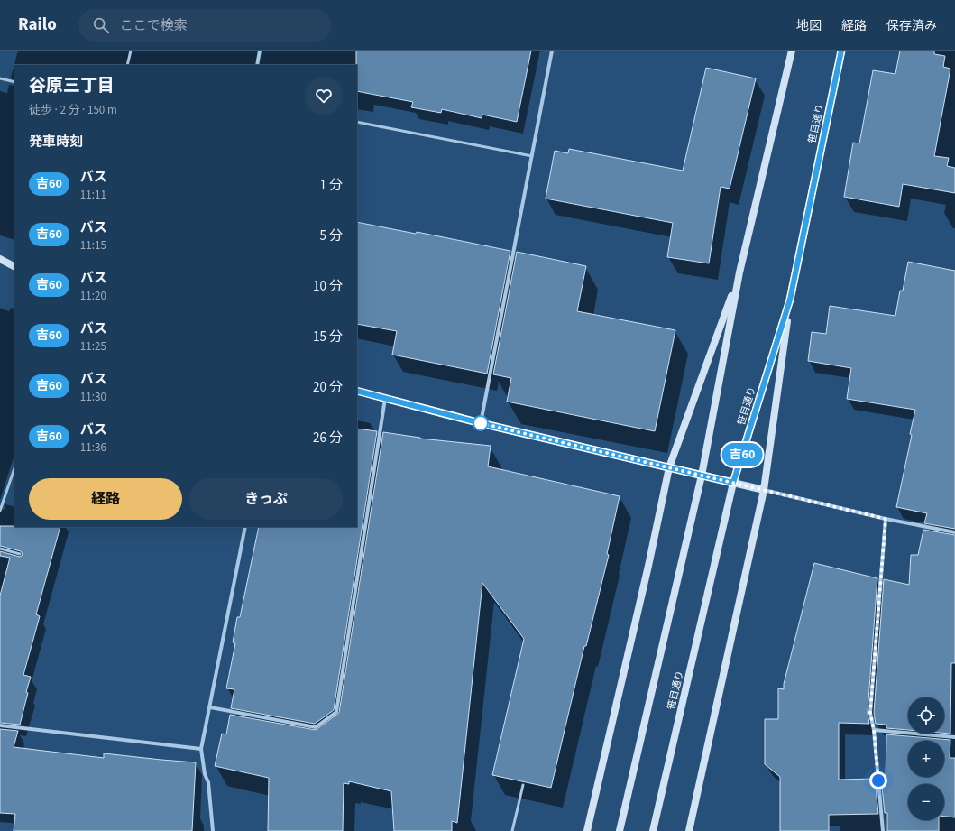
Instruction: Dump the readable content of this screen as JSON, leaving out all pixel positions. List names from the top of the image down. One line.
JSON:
{"streets":{"main road":["笹目通り"]},"lines":["bus line 吉60"],"page":{"header":"Railo","search":"ここで検索","nav":["地図","経路","保存済み"],"on_map":"吉60","heading":[["谷原三丁目","徒歩 · 2 分 · 150 m"],"発車時刻"],"list":[{"mark":"吉60","name":"バス","note":"11:11","value":"1 分"},{"mark":"吉60","name":"バス","note":"11:15","value":"5 分"},{"mark":"吉60","name":"バス","note":"11:20","value":"10 分"},{"mark":"吉60","name":"バス","note":"11:25","value":"15 分"},{"mark":"吉60","name":"バス","note":"11:30","value":"20 分"},{"mark":"吉60","name":"バス","note":"11:36","value":"26 分"}],"buttons":["経路","きっぷ"],"map_buttons":["+","−"]}}
